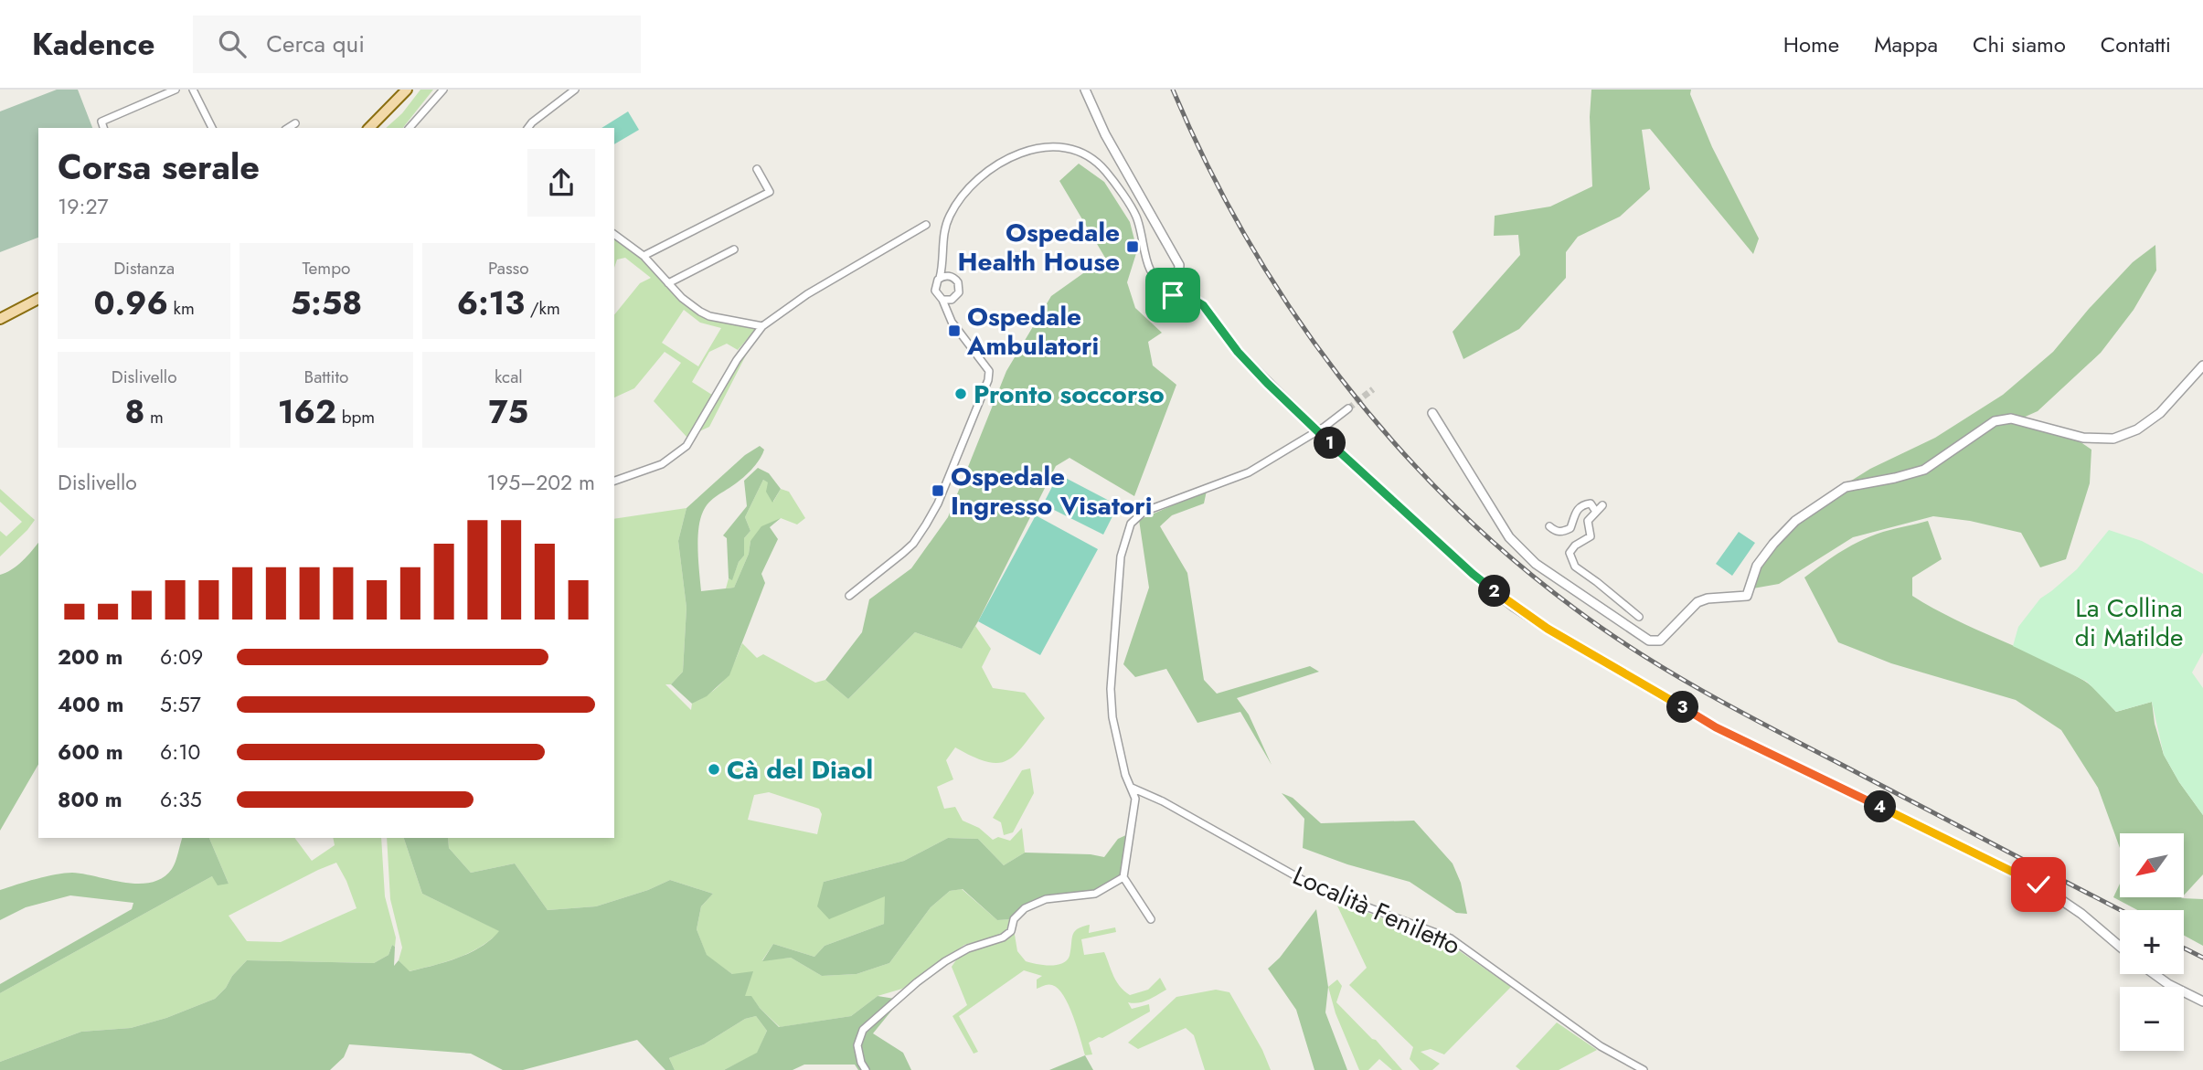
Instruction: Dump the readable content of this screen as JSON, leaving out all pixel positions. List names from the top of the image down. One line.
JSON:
{"streets":{"street":["Località Feniletto"]},"parks":["La Collina di Matilde"],"places":{"transit":["Ospedale Health House","Ospedale Ambulatori","Ospedale Ingresso Visatori"],"other":["Pronto soccorso","Cà del Diaol"]},"north":"bottom left","page":{"header":"Kadence","search":"Cerca qui","nav":["Home","Mappa","Chi siamo","Contatti"],"heading":["Corsa serale","19:27"],"stats":[["Distanza","0.96 km"],["Tempo","5:58"],["Passo","6:13 /km"],["Dislivello","8 m"],["Battito","162 bpm"],["kcal","75"]],"pins":["1","2","3","4"],"chart":["Dislivello","195–202 m"],"list":[{"name":"200 m","note":"6:09"},{"name":"400 m","note":"5:57"},{"name":"600 m","note":"6:10"},{"name":"800 m","note":"6:35"}],"map_buttons":["+","−"]}}
